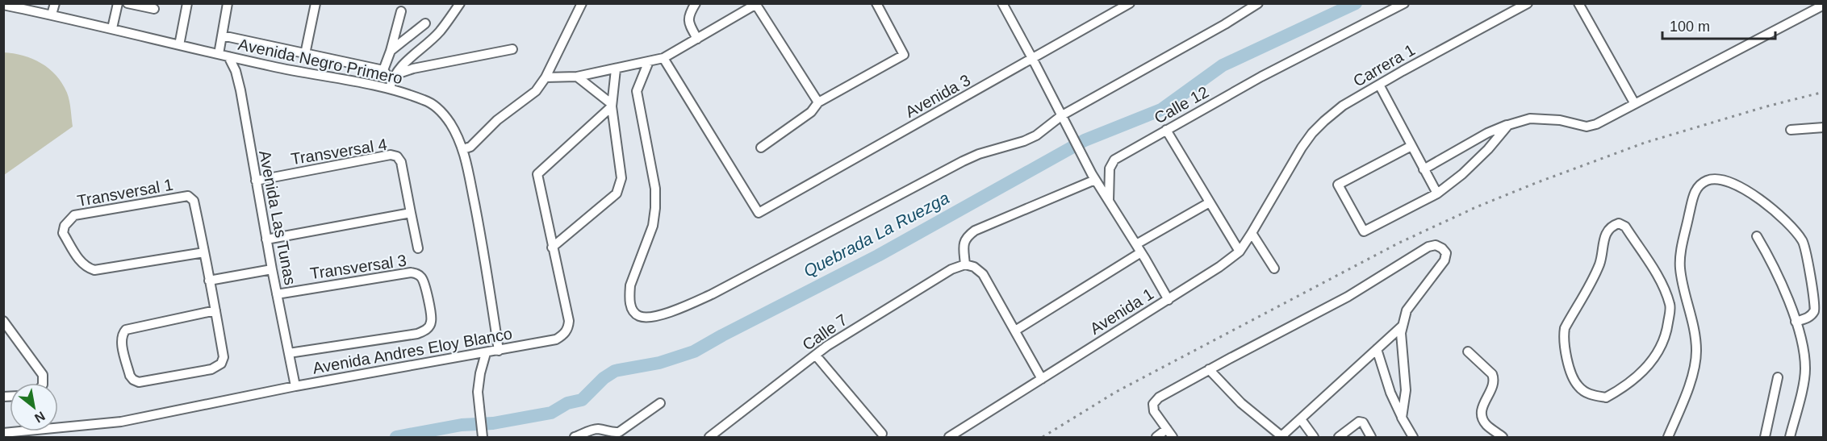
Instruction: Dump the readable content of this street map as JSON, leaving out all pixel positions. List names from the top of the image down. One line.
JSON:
{"streets":{"street":["Avenida Negro Primero","Carrera 1","Avenida 3","Calle 12","Transversal 4","Transversal 1","Avenida Las Tunas","Transversal 3","Avenida 1","Calle 7","Avenida Andres Eloy Blanco"]},"crossings":[["Avenida Negro Primero","Avenida Las Tunas"],["Avenida Negro Primero","Avenida Andres Eloy Blanco"],["Carrera 1","Avenida 1"],["Transversal 4","Avenida Las Tunas"],["Avenida Las Tunas","Transversal 3"],["Avenida Las Tunas","Avenida Andres Eloy Blanco"]],"water":["Quebrada La Ruezga"],"scale_bar":"100 m","north":"bottom right"}
